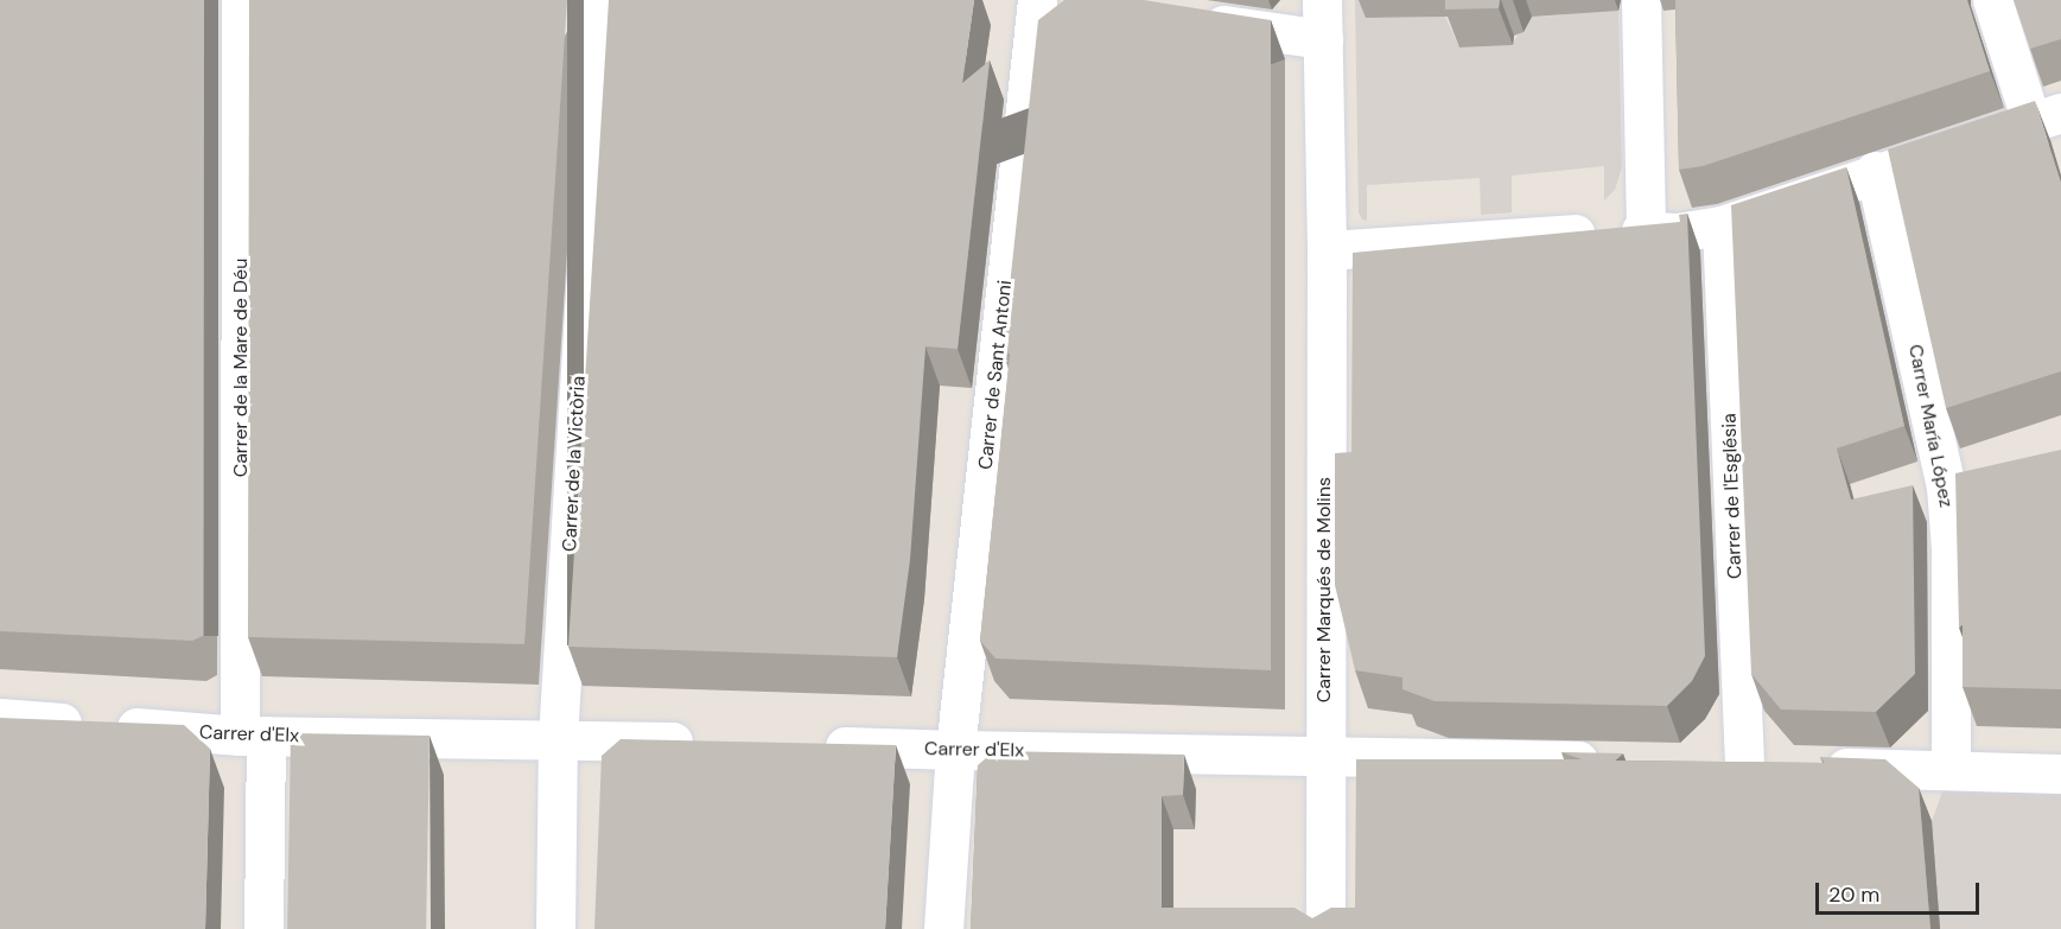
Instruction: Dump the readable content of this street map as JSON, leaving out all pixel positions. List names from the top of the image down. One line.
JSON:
{"streets":{"street":["Carrer de la Mare de Déu","Carrer de Sant Antoni","Carrer María López","Carrer de la Victòria","Carrer de l'Església","Carrer Marqués de Molins","Carrer d'Elx"]},"crossings":[["Carrer de la Mare de Déu","Carrer d'Elx"],["Carrer de Sant Antoni","Carrer d'Elx"],["Carrer de la Victòria","Carrer d'Elx"],["Carrer Marqués de Molins","Carrer d'Elx"]],"scale_bar":"20 m"}
